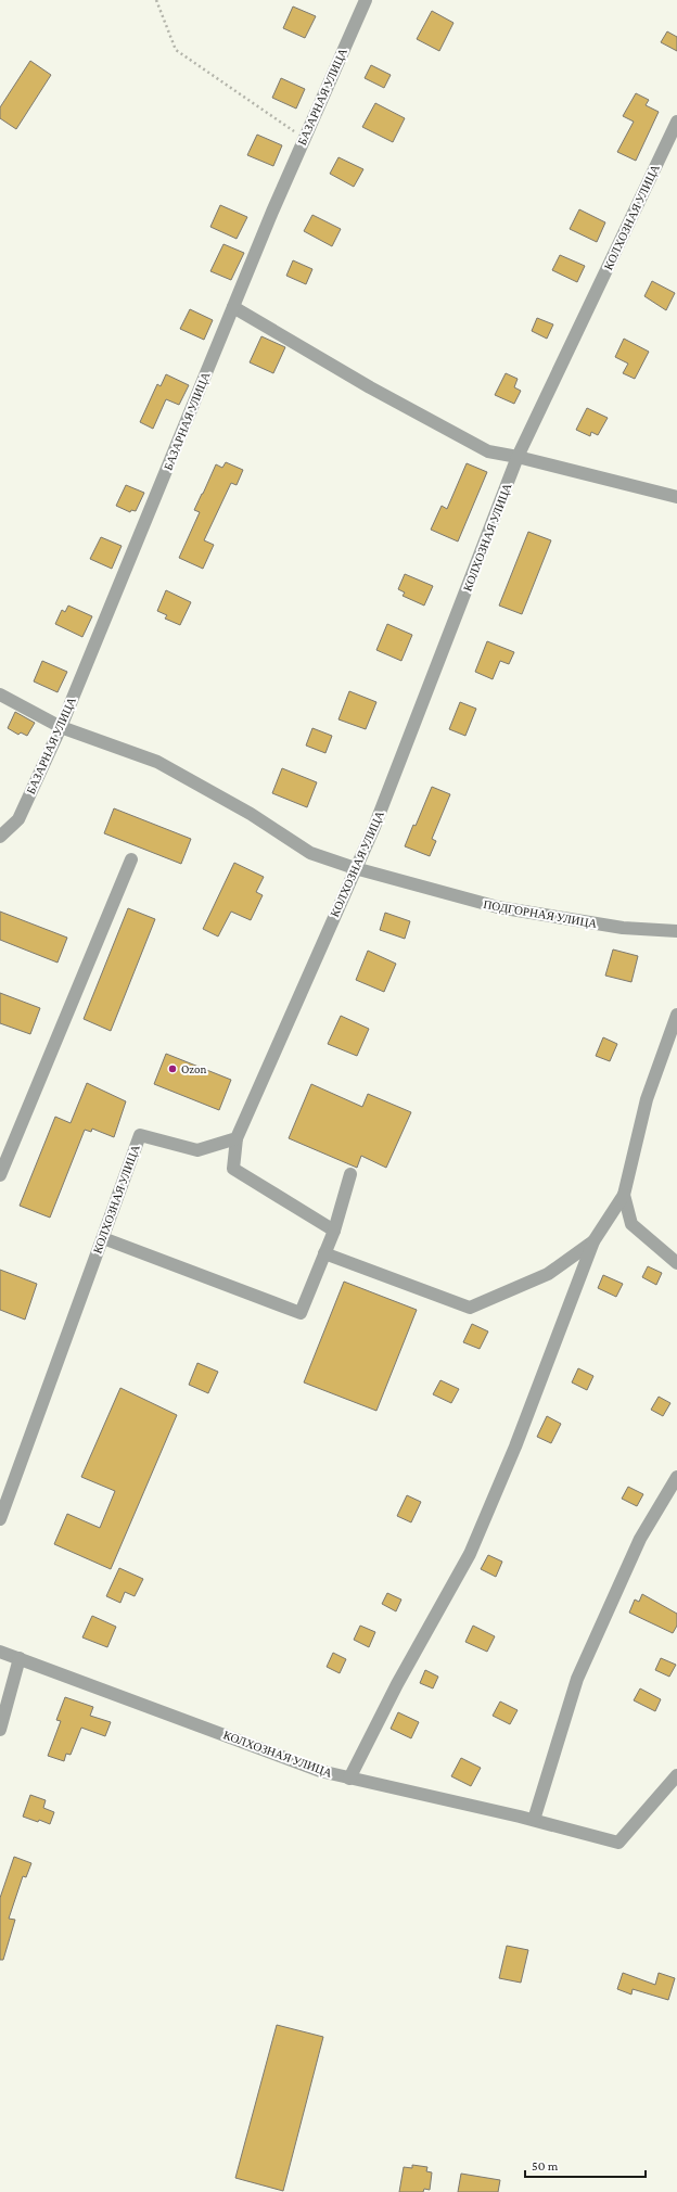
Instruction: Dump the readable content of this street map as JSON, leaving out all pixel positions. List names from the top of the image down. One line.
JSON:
{"streets":{"street":["БАЗАРНАЯ УЛИЦА","КОЛХОЗНАЯ УЛИЦА","ПОДГОРНАЯ УЛИЦА"]},"crossings":[["БАЗАРНАЯ УЛИЦА","ПОДГОРНАЯ УЛИЦА"],["КОЛХОЗНАЯ УЛИЦА","ПОДГОРНАЯ УЛИЦА"]],"places":["Ozon"],"scale_bar":"50 m"}
